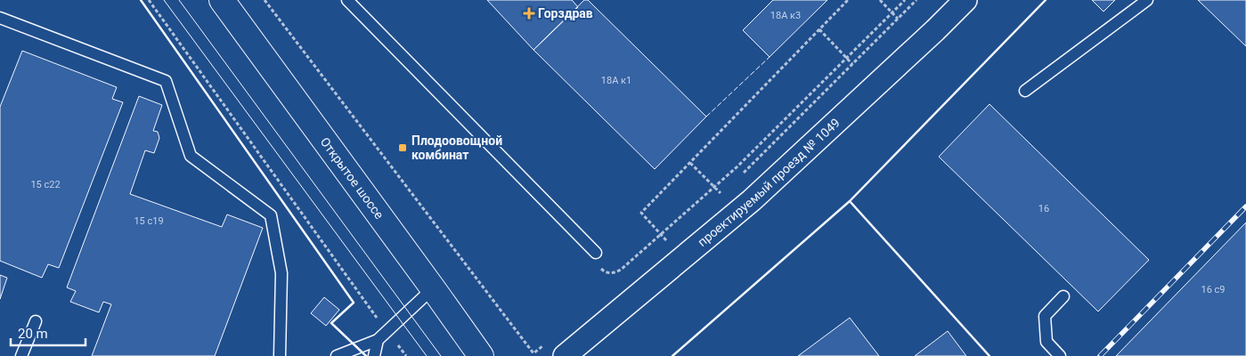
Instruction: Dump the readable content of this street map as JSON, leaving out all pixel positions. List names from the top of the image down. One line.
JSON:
{"streets":{"main road":["Открытое шоссе"],"street":["проектируемый проезд № 1049"]},"places":{"health":["Горздрав"],"transit":["Плодоовощной комбинат"]},"house_numbers":["18А к3","18А к1","15 с22","16","15 с19","16 с9"],"scale_bar":"20 m"}
